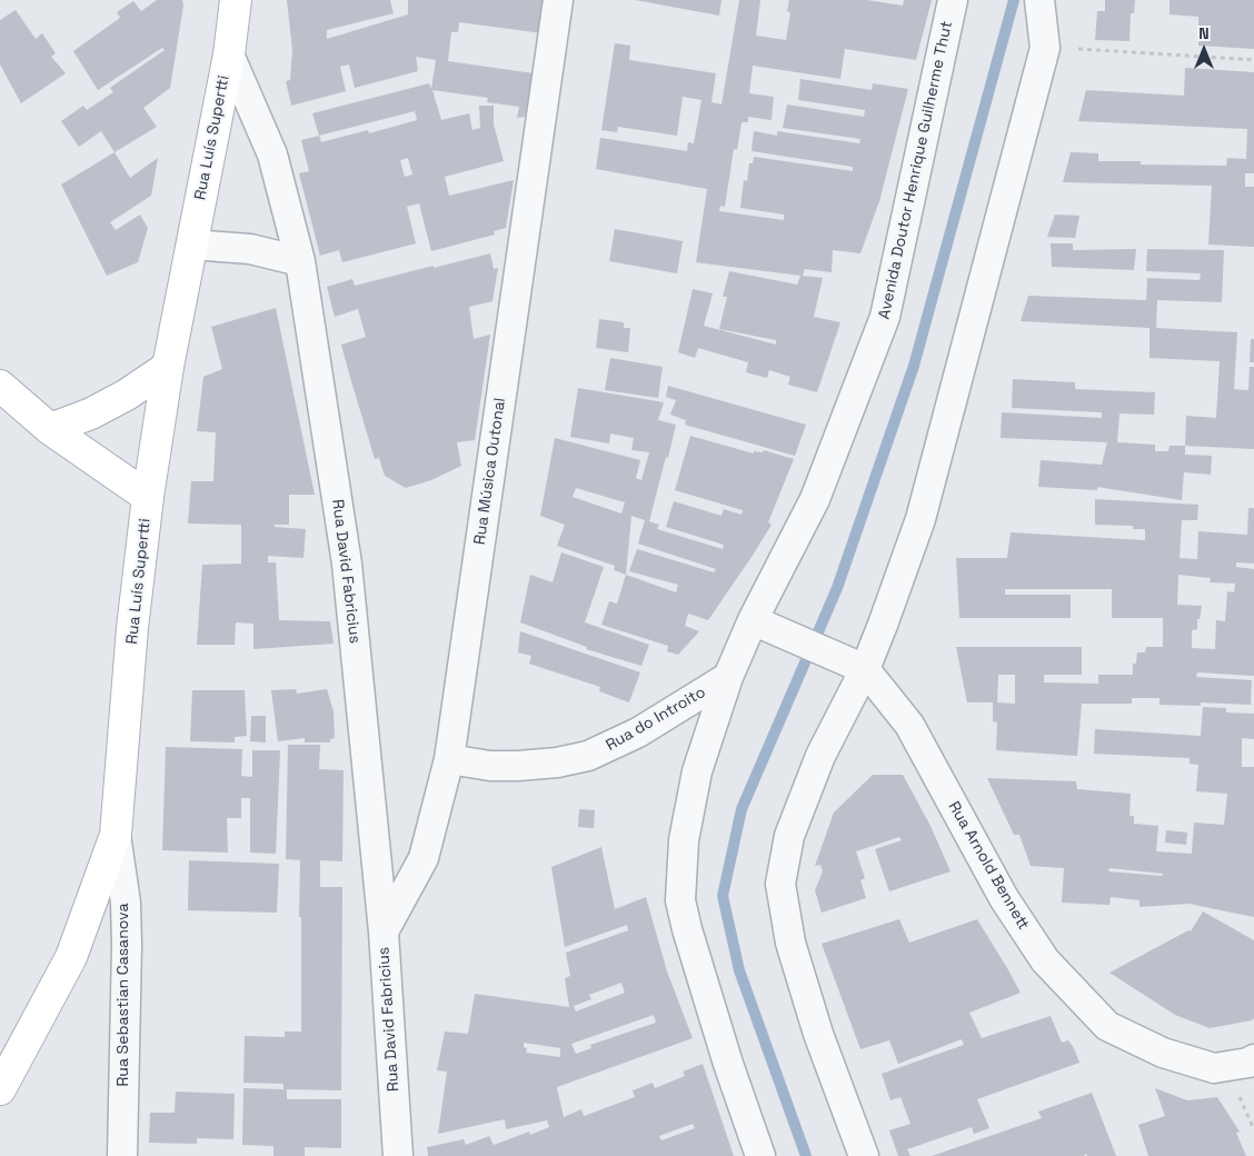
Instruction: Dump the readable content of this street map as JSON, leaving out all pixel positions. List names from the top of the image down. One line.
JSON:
{"streets":{"street":["Rua Luís Supertti","Avenida Doutor Henrique Guilherme Thut","Rua Música Outonal","Rua David Fabricius","Rua do Introito","Rua Arnold Bennett","Rua Sebastian Casanova"]},"crossings":[["Rua Luís Supertti","Rua David Fabricius"],["Rua Luís Supertti","Rua Sebastian Casanova"],["Avenida Doutor Henrique Guilherme Thut","Rua do Introito"],["Avenida Doutor Henrique Guilherme Thut","Rua Arnold Bennett"],["Rua Música Outonal","Rua David Fabricius"],["Rua Música Outonal","Rua do Introito"]],"north":"top"}
